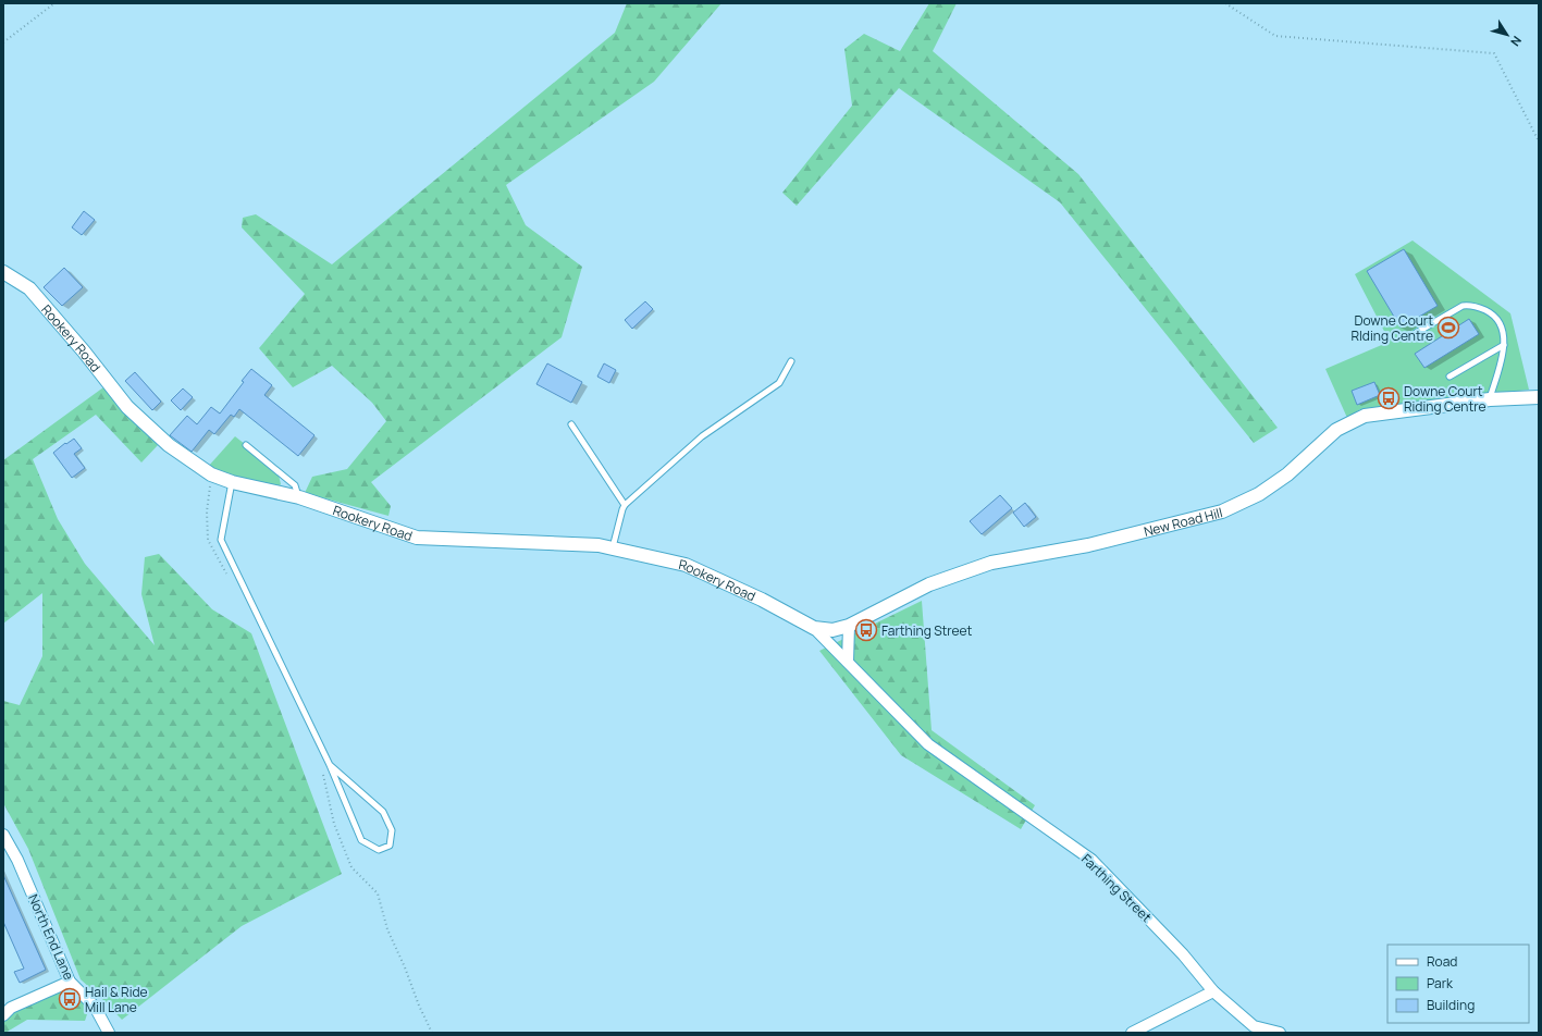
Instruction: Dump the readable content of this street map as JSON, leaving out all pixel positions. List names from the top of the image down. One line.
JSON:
{"streets":{"street":["Rookery Road","New Road Hill","Farthing Street","North End Lane"]},"crossings":[["Rookery Road","New Road Hill"],["Rookery Road","Farthing Street"],["New Road Hill","Farthing Street"]],"places":{"sports":["Downe Court RIding Centre"],"bus stop":["Downe Court Riding Centre","Farthing Street","Hail & Ride Mill Lane"]},"legend":["Road","Park","Building"],"north":"bottom right"}
